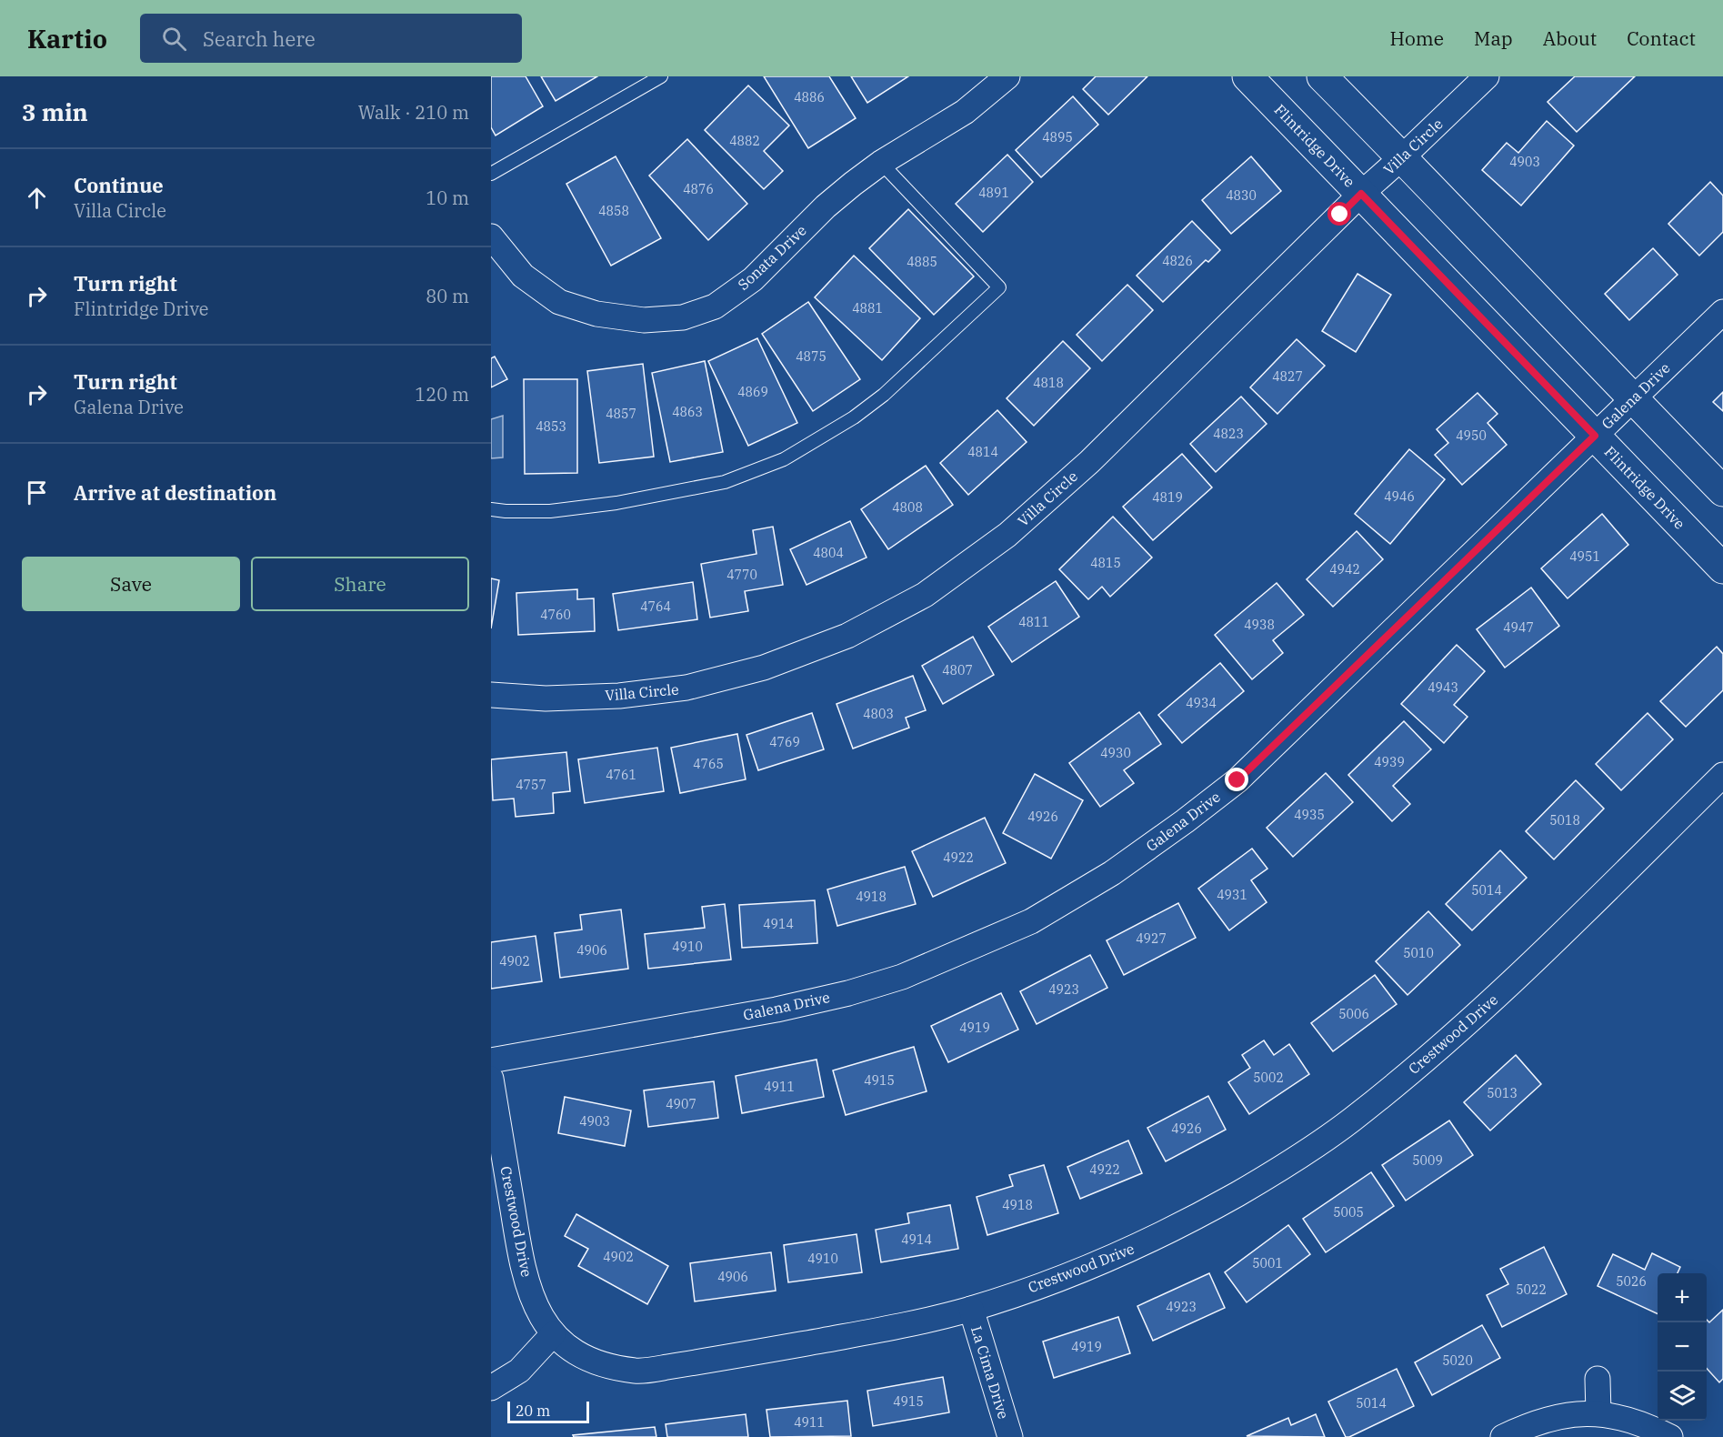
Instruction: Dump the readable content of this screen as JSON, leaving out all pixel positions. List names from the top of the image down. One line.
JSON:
{"streets":{"street":["Flintridge Drive","Villa Circle","Sonata Drive","Galena Drive","Crestwood Drive","La Cima Drive"]},"crossings":[["Flintridge Drive","Villa Circle"],["Flintridge Drive","Galena Drive"],["Crestwood Drive","La Cima Drive"]],"house_numbers":["4886","4895","4882","4903","4876","4891","4830","4858","4826","4885","4881","4875","4827","4818","4869","4863","4857","4853","4823","4950","4814","4946","4819","4808","4804","4951","4815","4942","4770","4764","4760","4811","4938","4947","4807","4943","4934","4803","4769","4930","4939","4765","4761","4757","4935","4926","5018","4922","5014","4931","4918","4914","4927","4910","4906","5010","4902","4923","5006","4919","5002","4915","4911","5013","4907","4903","4926","5009","4922","4918","5005","4914","4902","4910","5001","4906","5026","5022","4923","4919","5020","4915","5014","4911"],"scale_bar":"20 m","page":{"header":"Kartio","search":"Search here","nav":["Home","Map","About","Contact"],"heading":["3 min","Walk · 210 m"],"list":[["Continue","Villa Circle","10 m"],["Turn right","Flintridge Drive","80 m"],["Turn right","Galena Drive","120 m"],"Arrive at destination"],"buttons":["Save","Share"],"map_buttons":["+","−"],"scale":"20 m"}}
